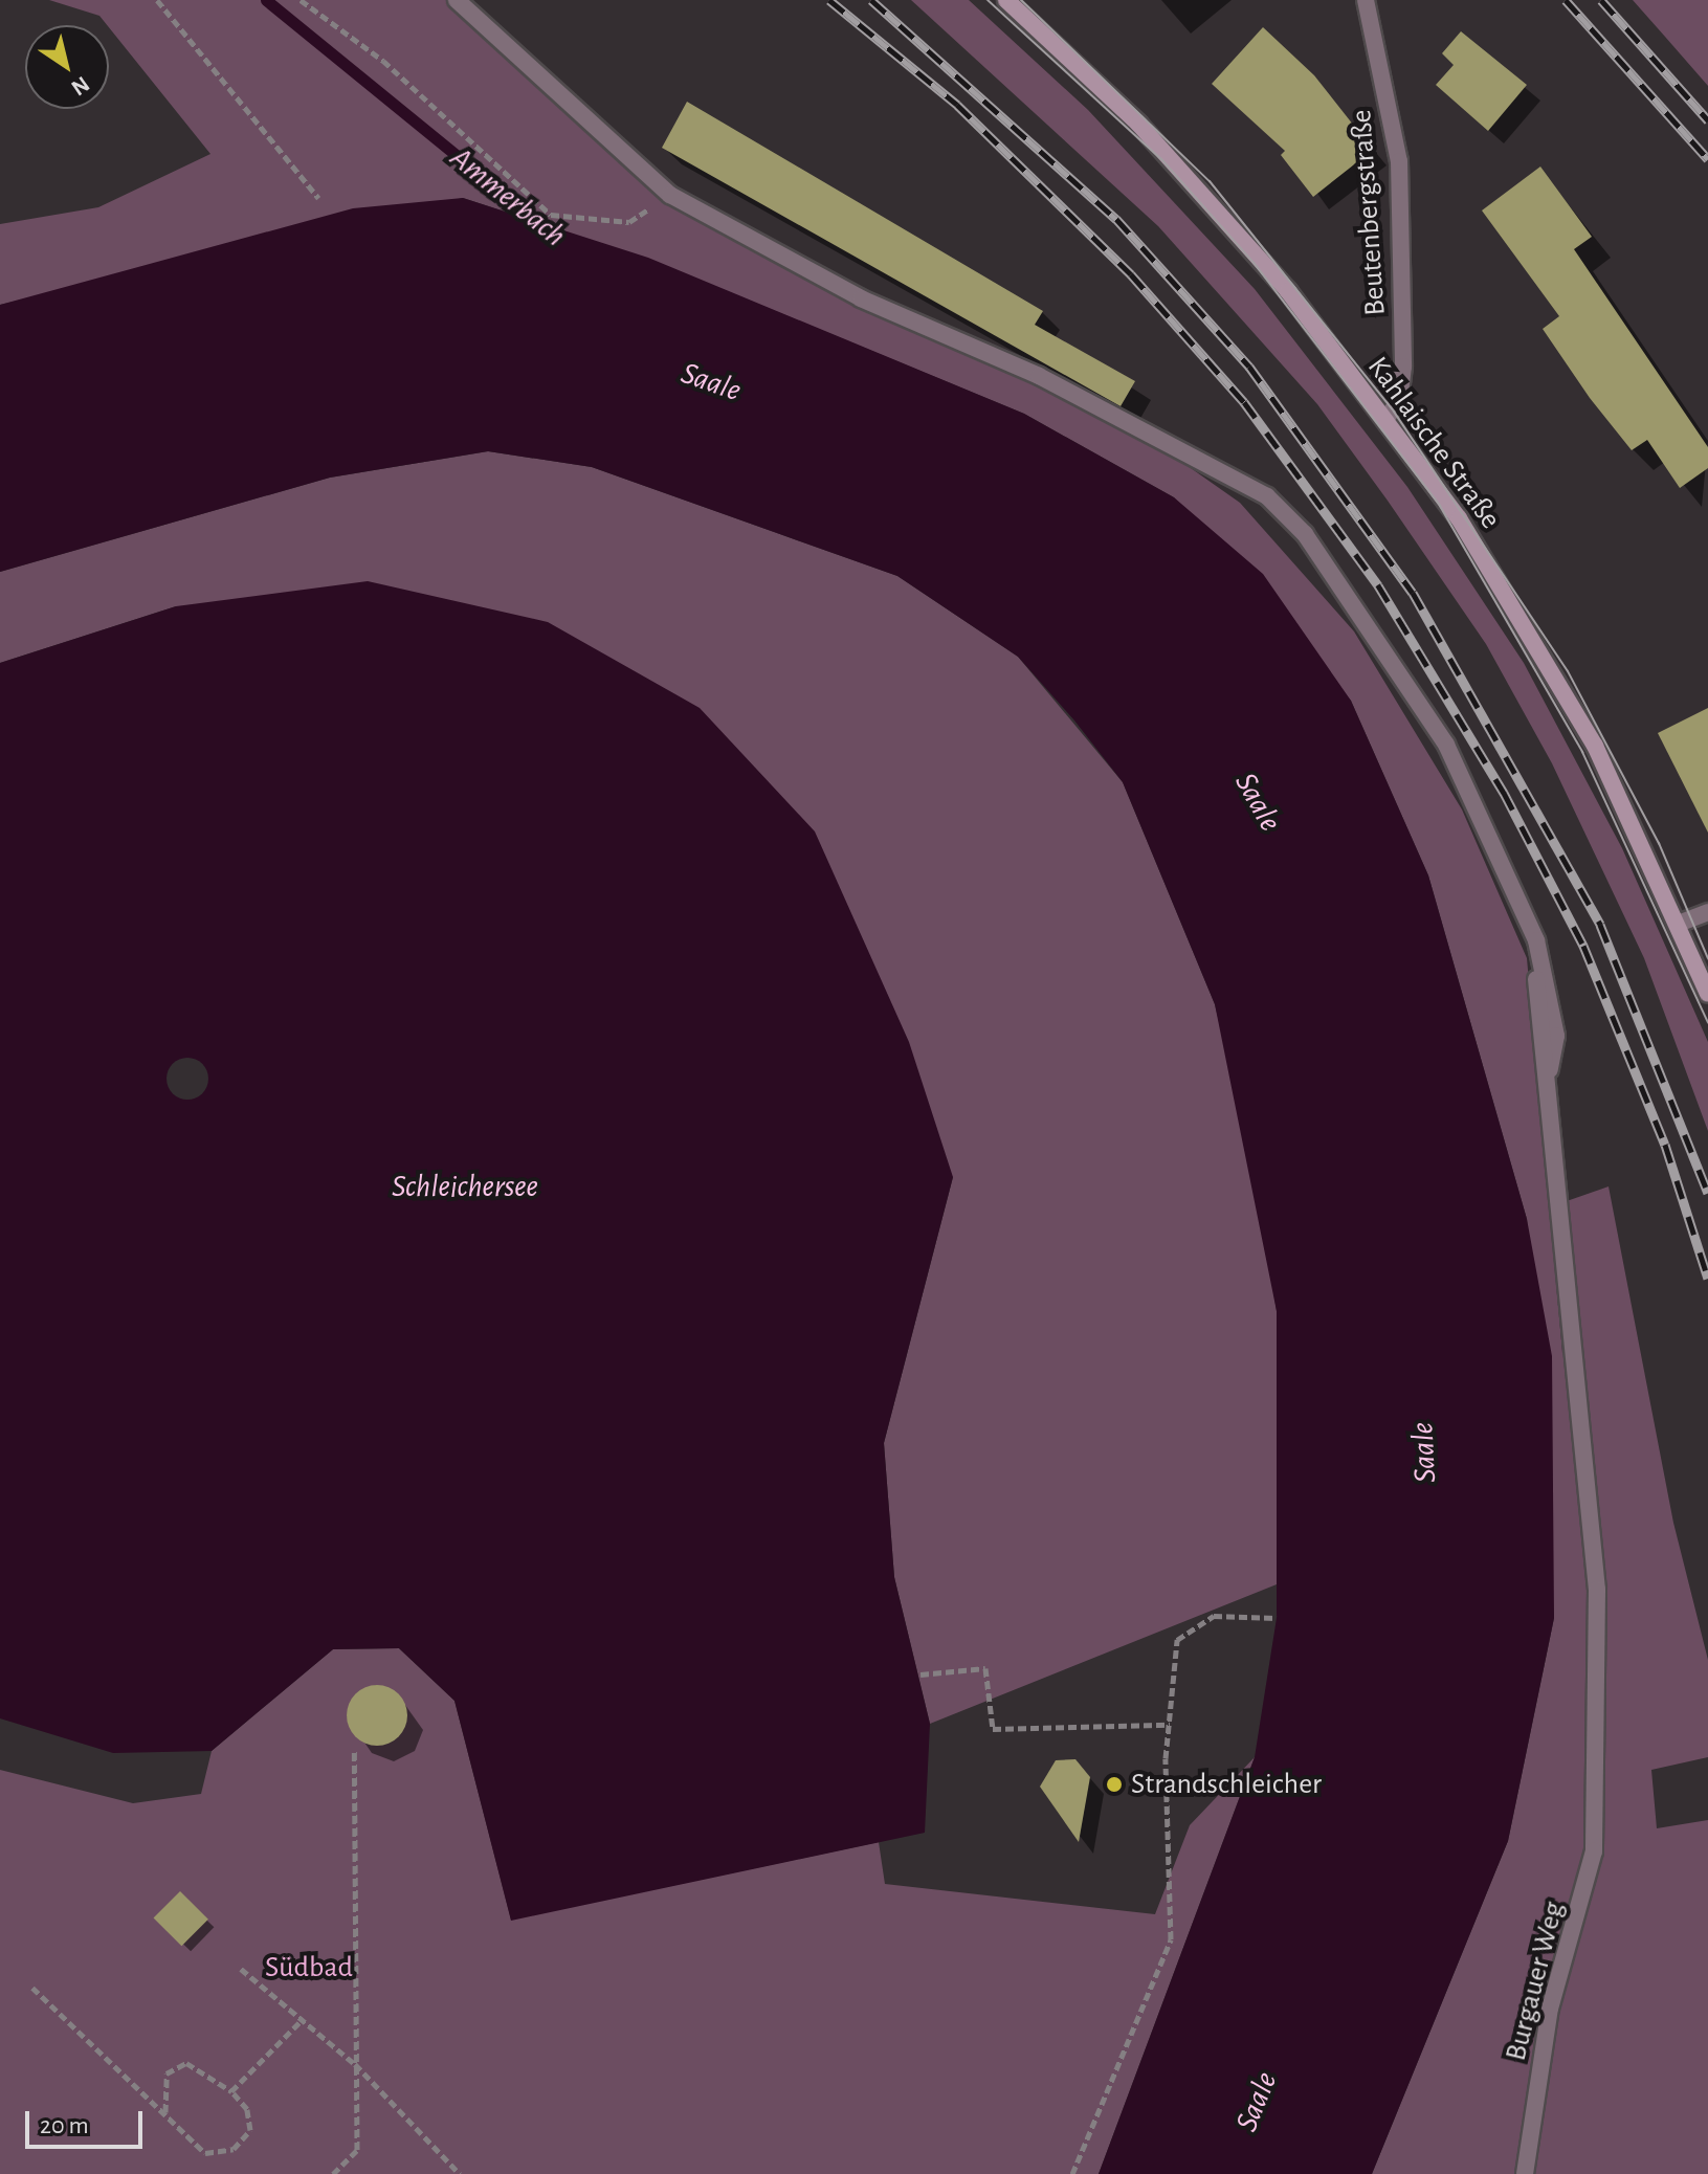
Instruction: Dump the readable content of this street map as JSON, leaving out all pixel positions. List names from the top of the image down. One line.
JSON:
{"streets":{"main road":["Kahlaische Straße"],"street":["Beutenbergstraße","Burgauer Weg"]},"crossings":[["Beutenbergstraße","Kahlaische Straße"]],"water":["Ammerbach","Saale","Schleichersee"],"parks":["Südbad"],"places":["Strandschleicher"],"scale_bar":"20 m","north":"bottom right"}
